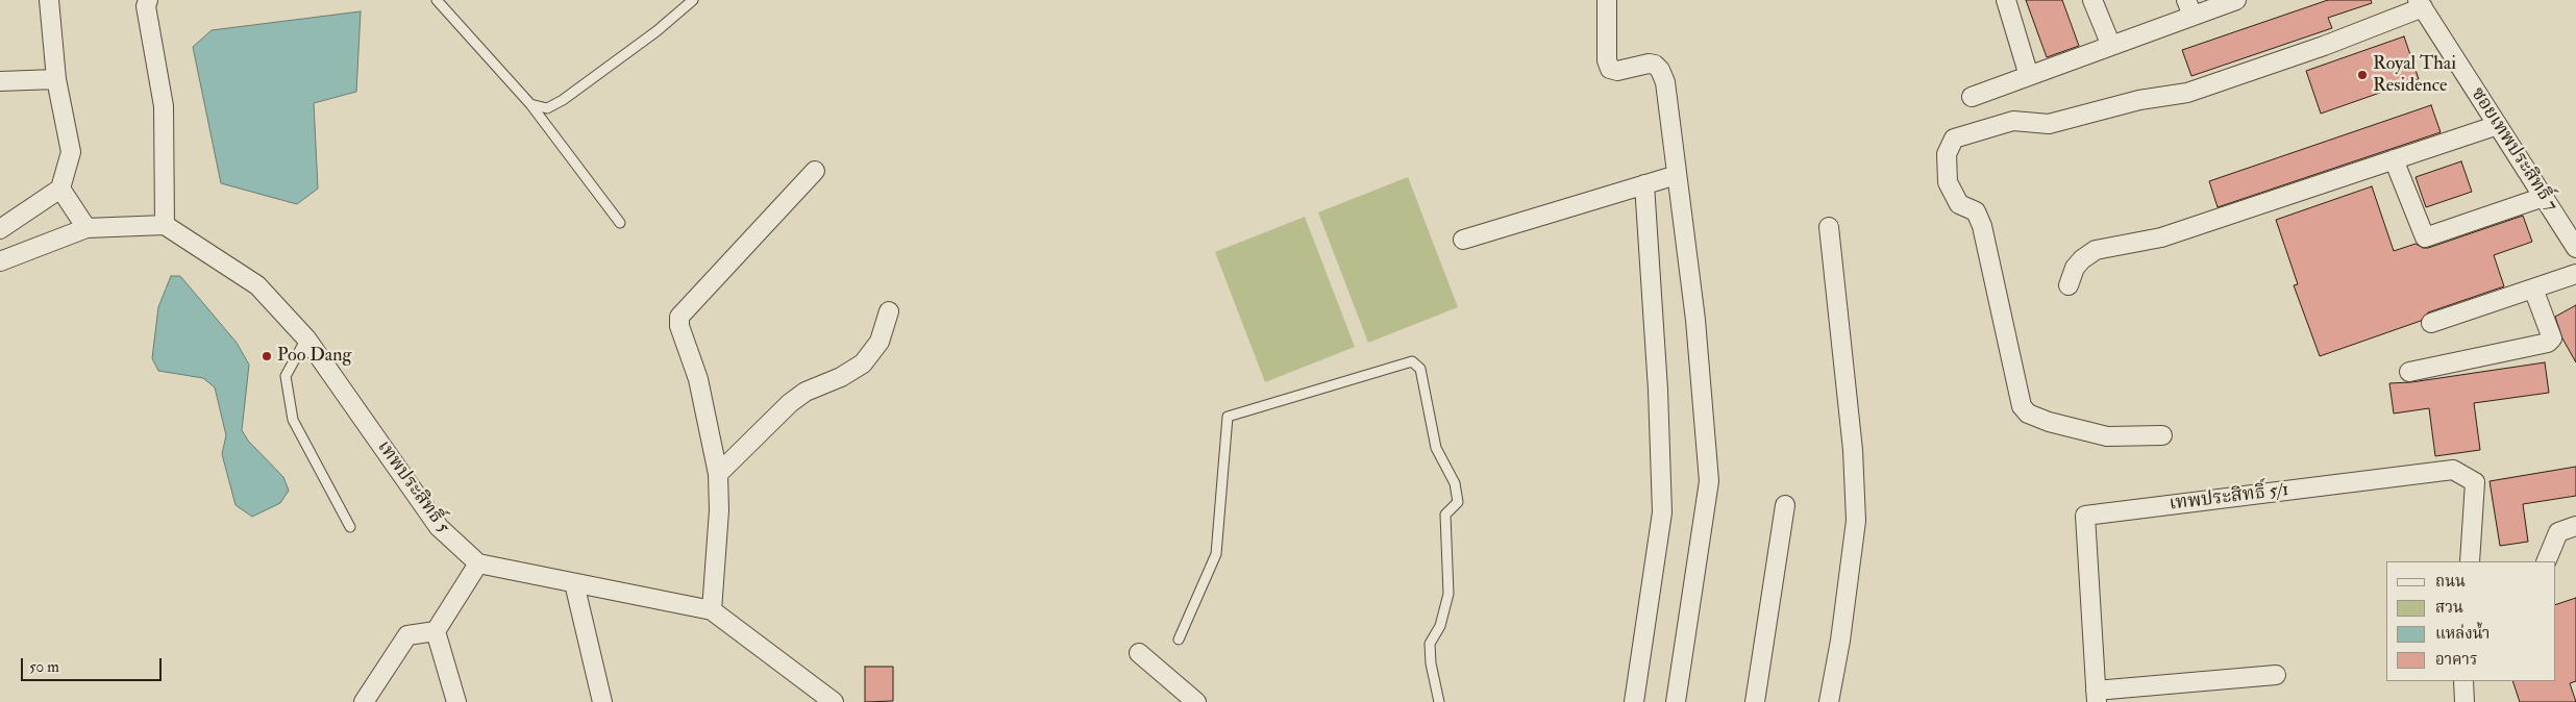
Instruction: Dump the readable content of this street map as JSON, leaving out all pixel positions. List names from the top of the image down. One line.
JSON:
{"streets":{"street":["ซอยเทพประสิทธิ์ 7","เทพประสิทธิ์ 5","เทพประสิทธิ์ 5/1"]},"places":["Royal Thai Residence","Poo Dang"],"legend":["ถนน","สวน","แหล่งน้ำ","อาคาร"],"scale_bar":"50 m"}
